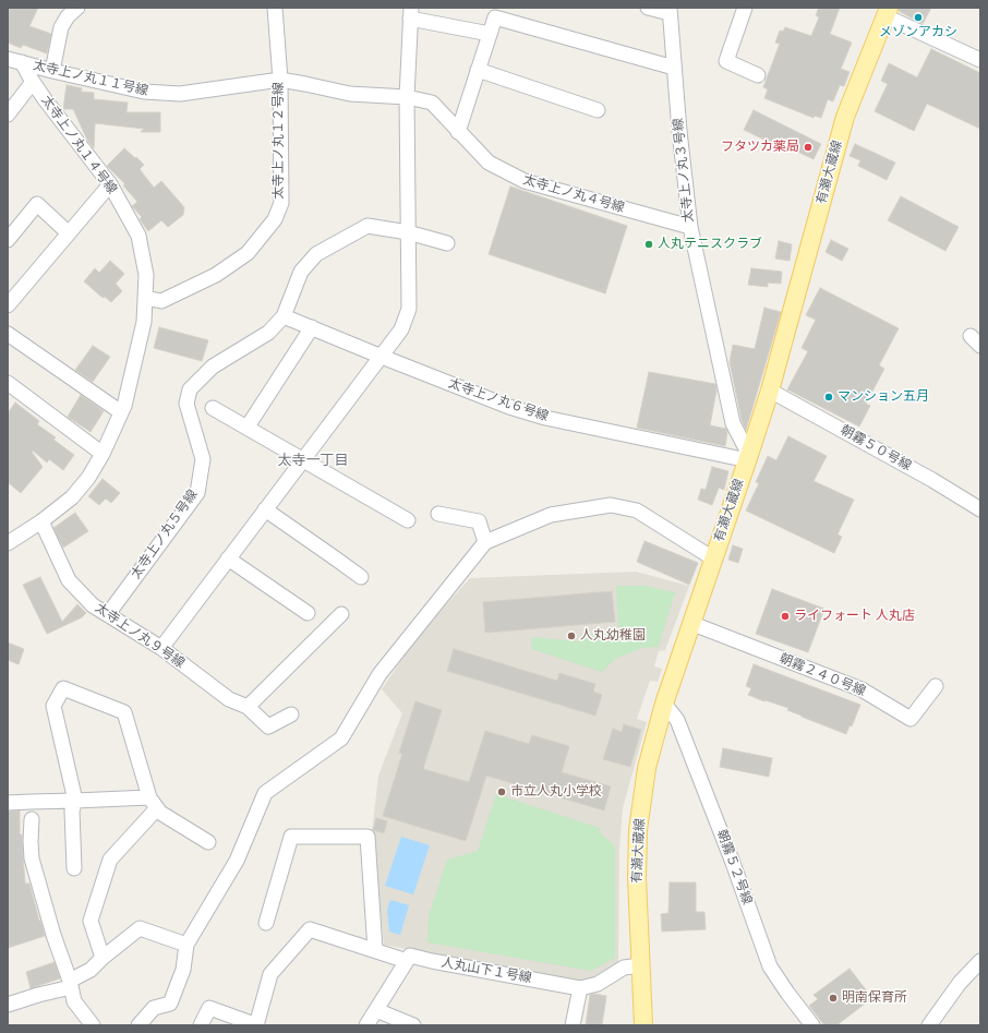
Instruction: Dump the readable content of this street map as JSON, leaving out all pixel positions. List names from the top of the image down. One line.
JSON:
{"streets":{"main road":["有瀬大蔵線"],"street":["太寺上ノ丸１１号線","太寺上ノ丸１２号線","太寺上ノ丸１４号線","太寺上ノ丸３号線","太寺上ノ丸４号線","太寺上ノ丸６号線","朝霧５０号線","太寺上ノ丸５号線","太寺上ノ丸９号線","朝霧２４０号線","朝霧５２号線","人丸山下１号線"]},"crossings":[["太寺上ノ丸１１号線","太寺上ノ丸１２号線"],["太寺上ノ丸１１号線","太寺上ノ丸１４号線"],["太寺上ノ丸１１号線","太寺上ノ丸４号線"],["太寺上ノ丸１２号線","太寺上ノ丸１４号線"],["太寺上ノ丸１４号線","太寺上ノ丸９号線"],["太寺上ノ丸３号線","有瀬大蔵線"],["太寺上ノ丸３号線","太寺上ノ丸４号線"],["太寺上ノ丸３号線","太寺上ノ丸６号線"],["有瀬大蔵線","太寺上ノ丸６号線"],["有瀬大蔵線","朝霧５０号線"],["有瀬大蔵線","朝霧２４０号線"],["有瀬大蔵線","朝霧５２号線"],["有瀬大蔵線","人丸山下１号線"],["太寺上ノ丸６号線","太寺上ノ丸５号線"],["太寺上ノ丸５号線","太寺上ノ丸９号線"]],"districts":["太寺一丁目"],"places":["メゾンアカシ","フタツカ薬局","人丸テニスクラブ","マンション五月","ライフォート 人丸店","人丸幼稚園","市立人丸小学校","明南保育所"]}
